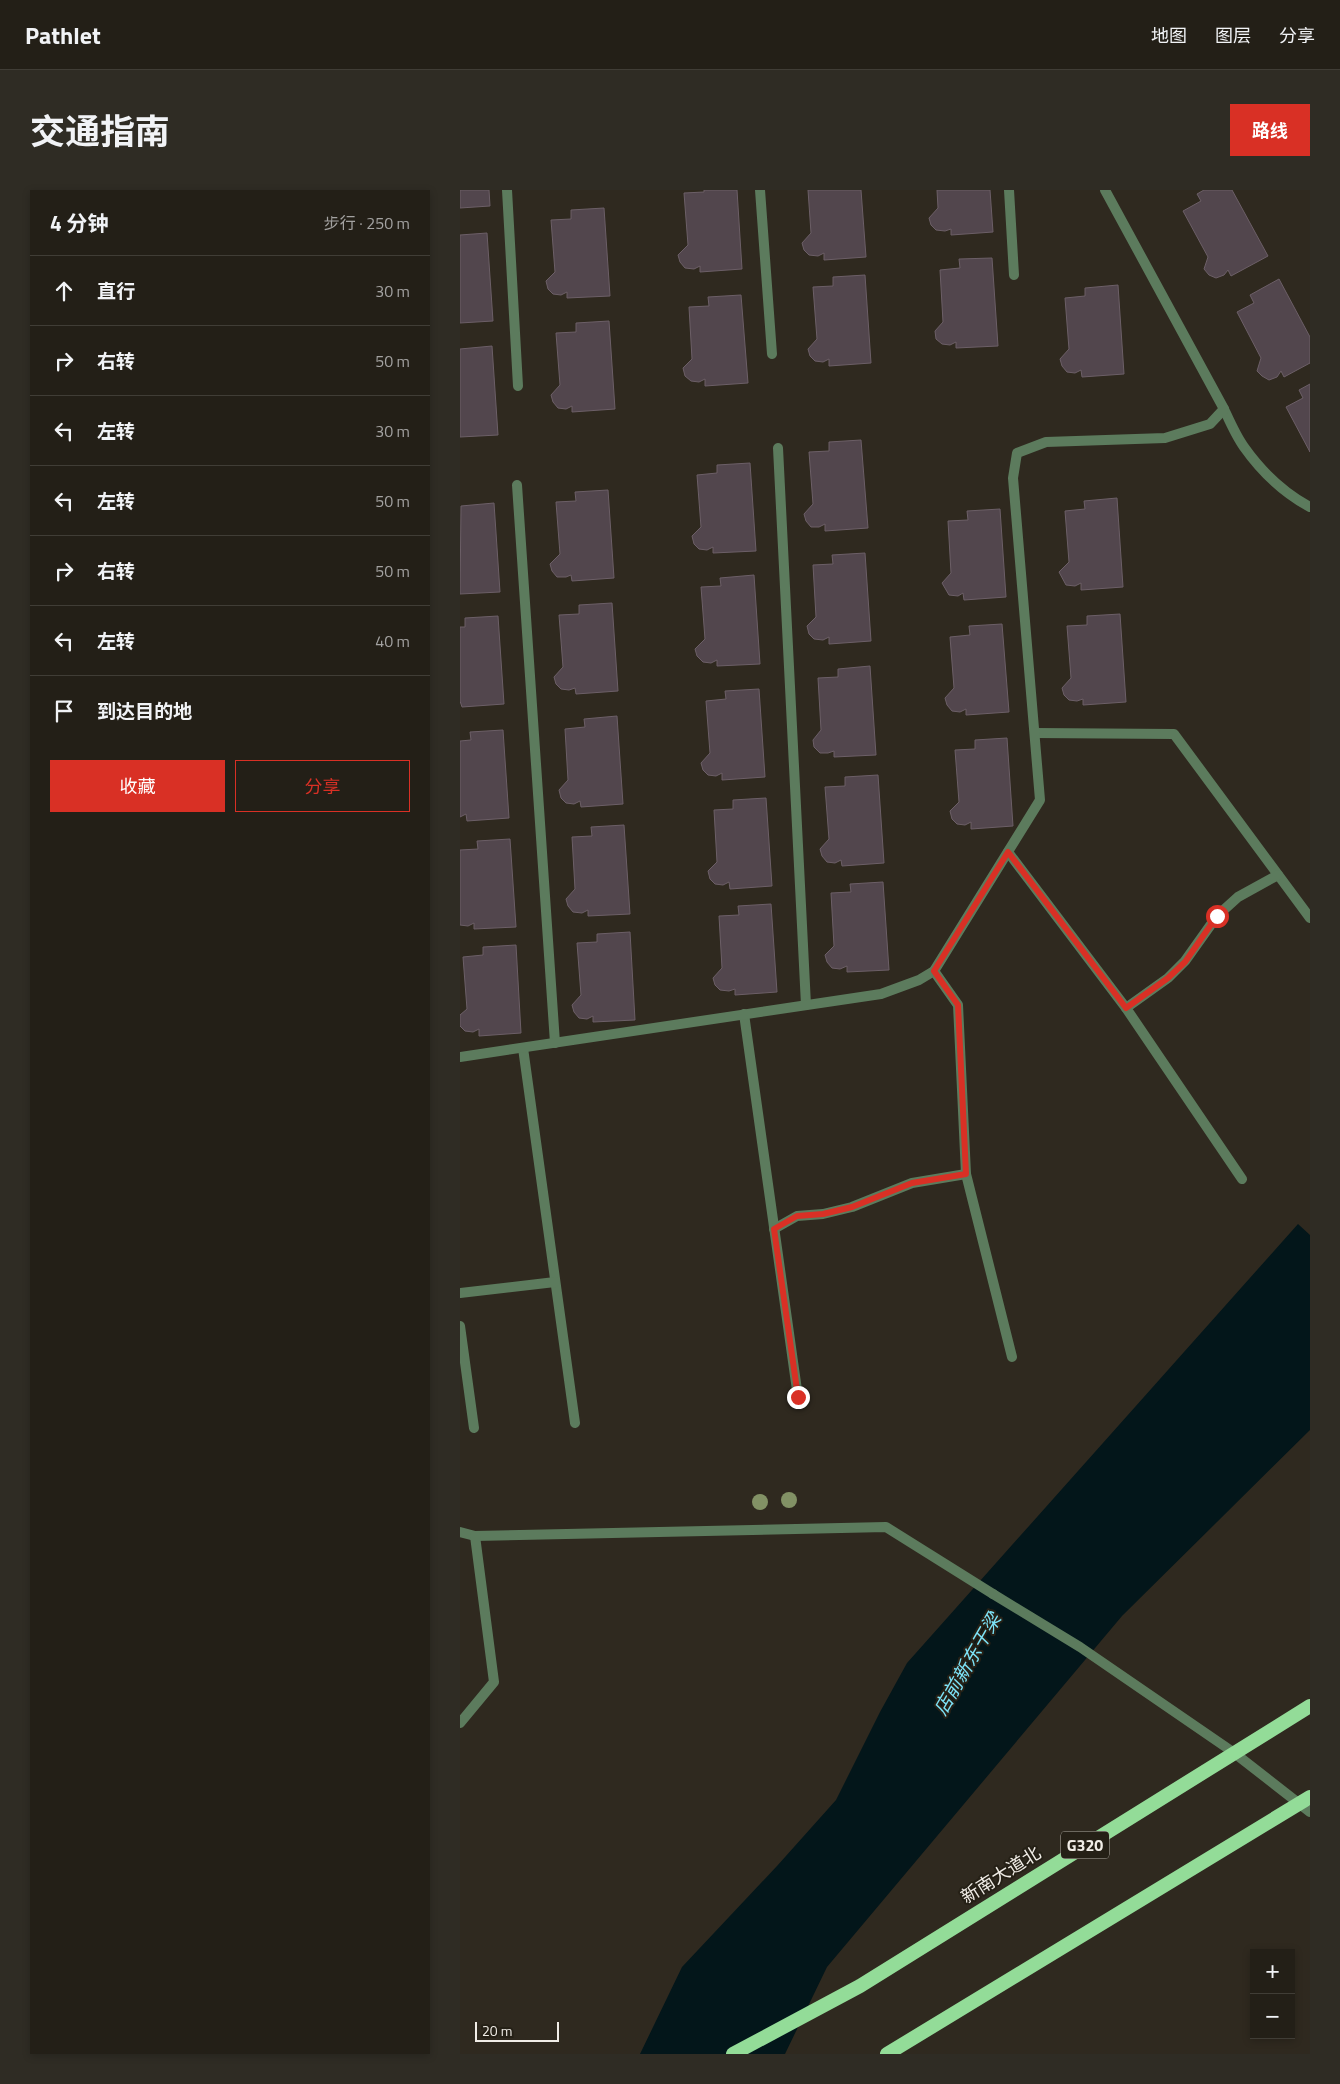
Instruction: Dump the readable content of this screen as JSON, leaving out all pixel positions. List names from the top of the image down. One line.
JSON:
{"streets":{"highway":["G320","新南大道北"]},"water":["店前新东干梁"],"scale_bar":"20 m","page":{"header":"Pathlet","nav":["地图","图层","分享"],"title":"交通指南","buttons":["路线",["收藏","分享"]],"heading":["4 分钟","步行 · 250 m"],"list":[["直行","30 m"],["右转","50 m"],["左转","30 m"],["左转","50 m"],["右转","50 m"],["左转","40 m"],"到达目的地"],"map_buttons":["+","−"],"scale":"20 m"}}
